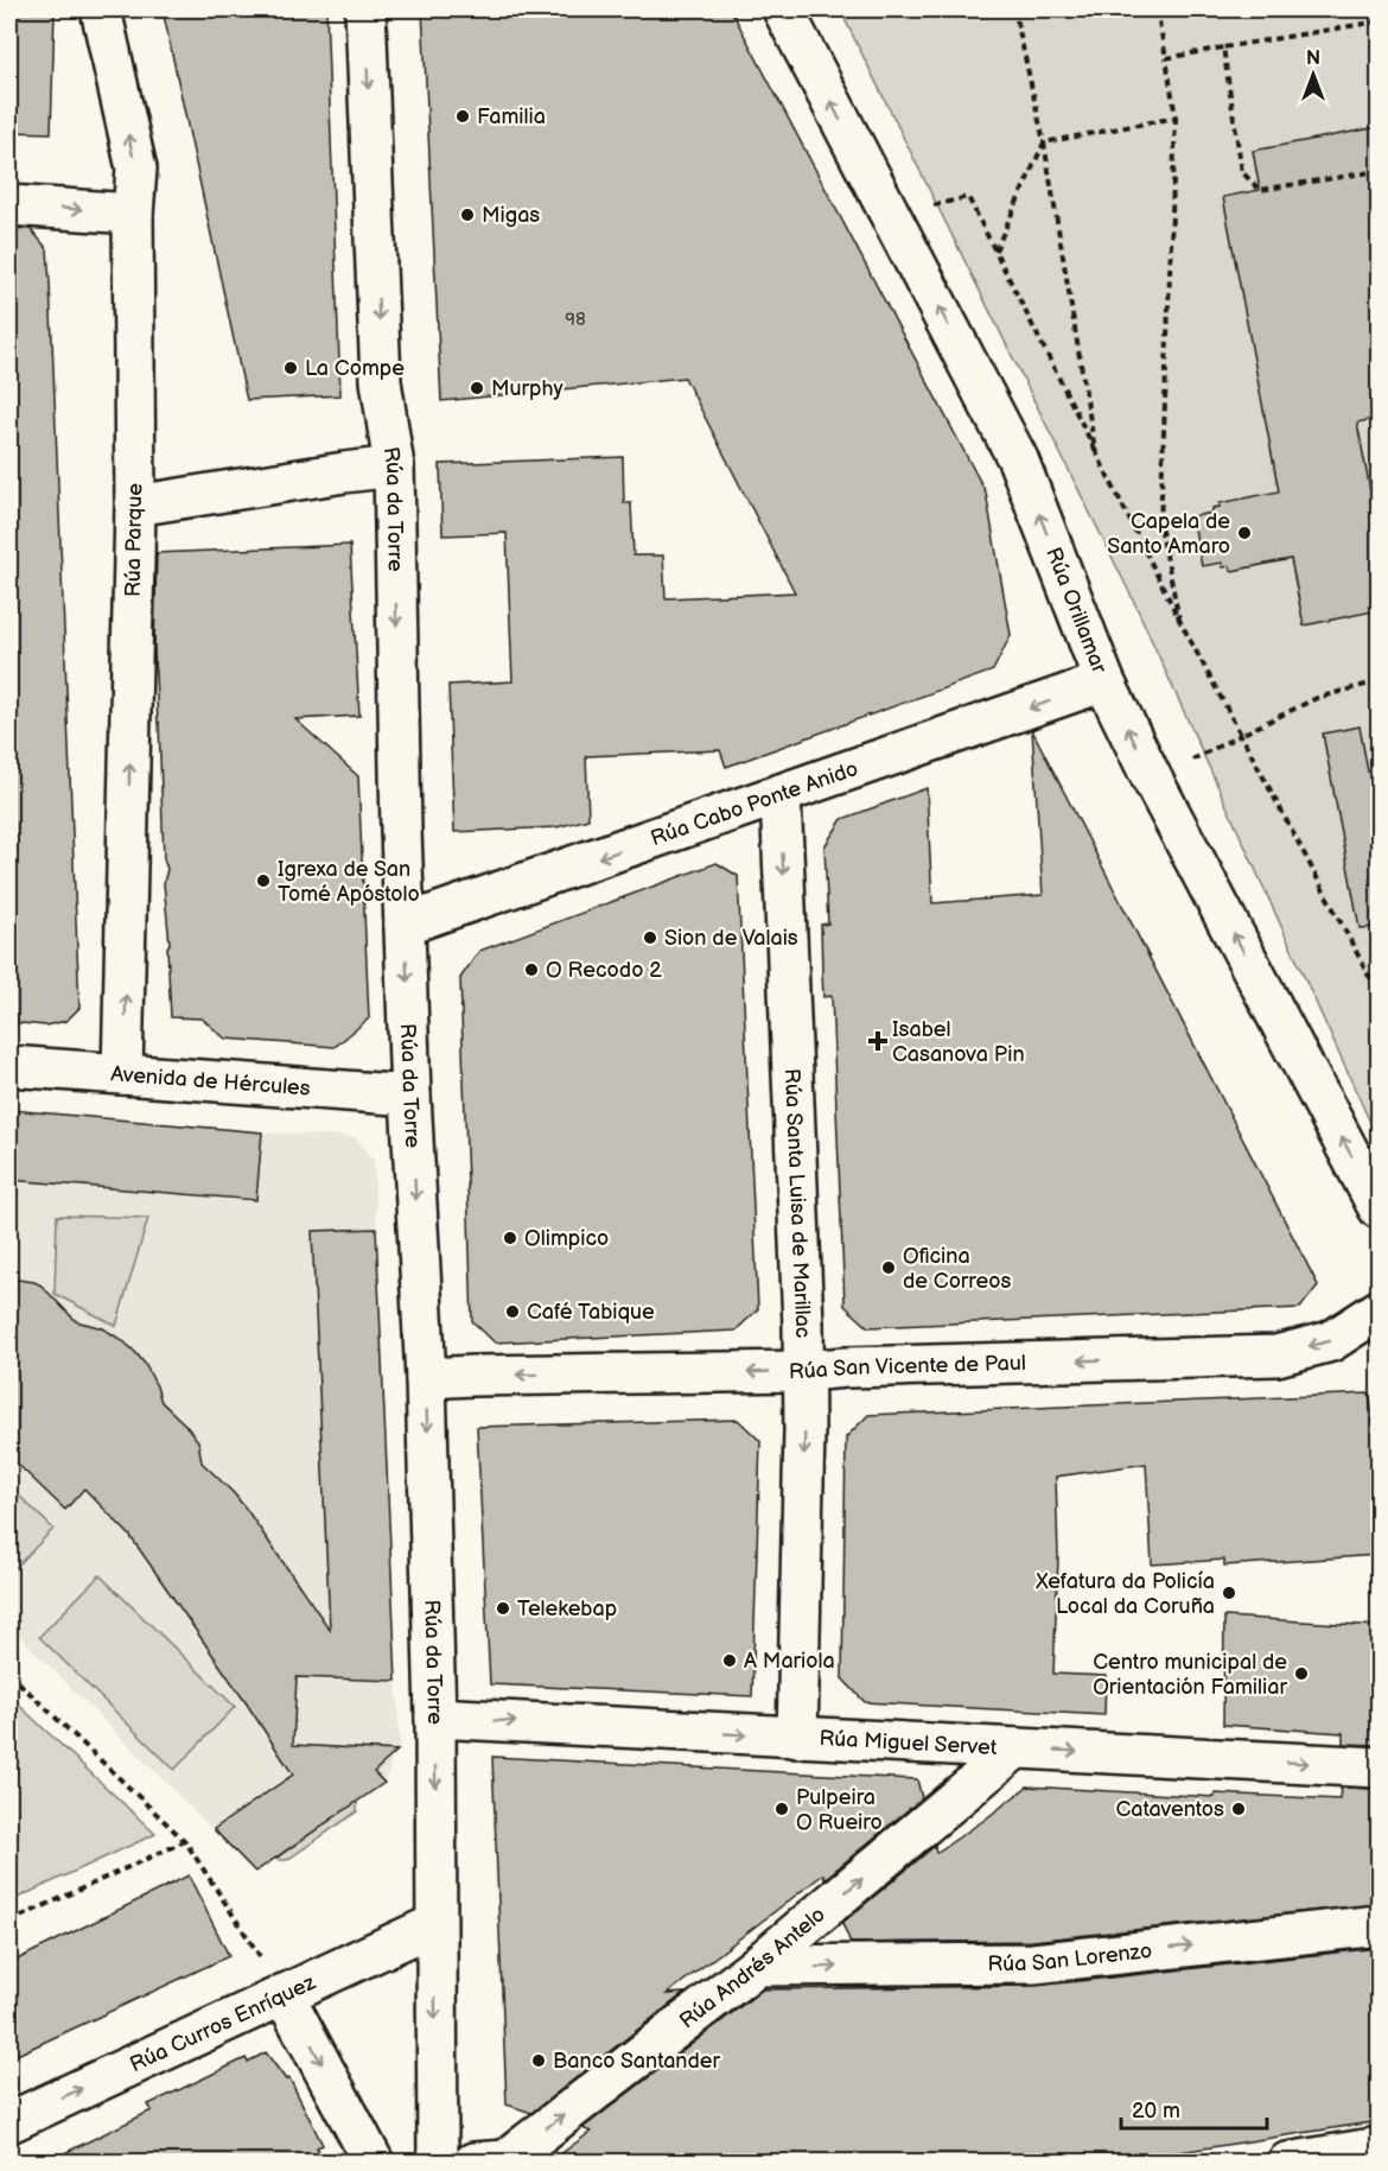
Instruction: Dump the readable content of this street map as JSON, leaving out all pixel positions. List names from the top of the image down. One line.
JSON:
{"streets":{"street":["Rúa da Torre","Rúa Parque","Rúa Orillamar","Rúa Cabo Ponte Anido","Avenida de Hércules","Rúa Santa Luisa de Marillac","Rúa San Vicente de Paul","Rúa Miguel Servet","Rúa San Lorenzo","Rúa Andrés Antelo","Rúa Curros Enríquez"]},"crossings":[["Rúa da Torre","Rúa Cabo Ponte Anido"],["Rúa da Torre","Avenida de Hércules"],["Rúa da Torre","Rúa San Vicente de Paul"],["Rúa da Torre","Rúa Miguel Servet"],["Rúa da Torre","Rúa Curros Enríquez"],["Rúa Parque","Avenida de Hércules"],["Rúa Orillamar","Rúa Cabo Ponte Anido"],["Rúa Cabo Ponte Anido","Rúa Santa Luisa de Marillac"],["Rúa Santa Luisa de Marillac","Rúa San Vicente de Paul"],["Rúa Santa Luisa de Marillac","Rúa Miguel Servet"],["Rúa Miguel Servet","Rúa Andrés Antelo"],["Rúa San Lorenzo","Rúa Andrés Antelo"]],"one_way":["Rúa da Torre","Rúa Parque","Rúa Orillamar","Rúa Cabo Ponte Anido","Rúa Santa Luisa de Marillac","Rúa San Vicente de Paul","Rúa Miguel Servet","Rúa San Lorenzo","Rúa Andrés Antelo","Rúa Curros Enríquez"],"places":{"other":["Familia","Migas","La Compe","Murphy","Capela de Santo Amaro","Igrexa de San Tomé Apóstolo","Sion de Valais","O Recodo 2","Olimpico","Oficina de Correos","Café Tabique","Xefatura da Policía Local da Coruña","Telekebap","A Mariola","Centro municipal de Orientación Familiar","Pulpeira O Rueiro","Cataventos","Banco Santander"],"health":["Isabel Casanova Pin"]},"house_numbers":["98"],"scale_bar":"20 m","north":"top"}
